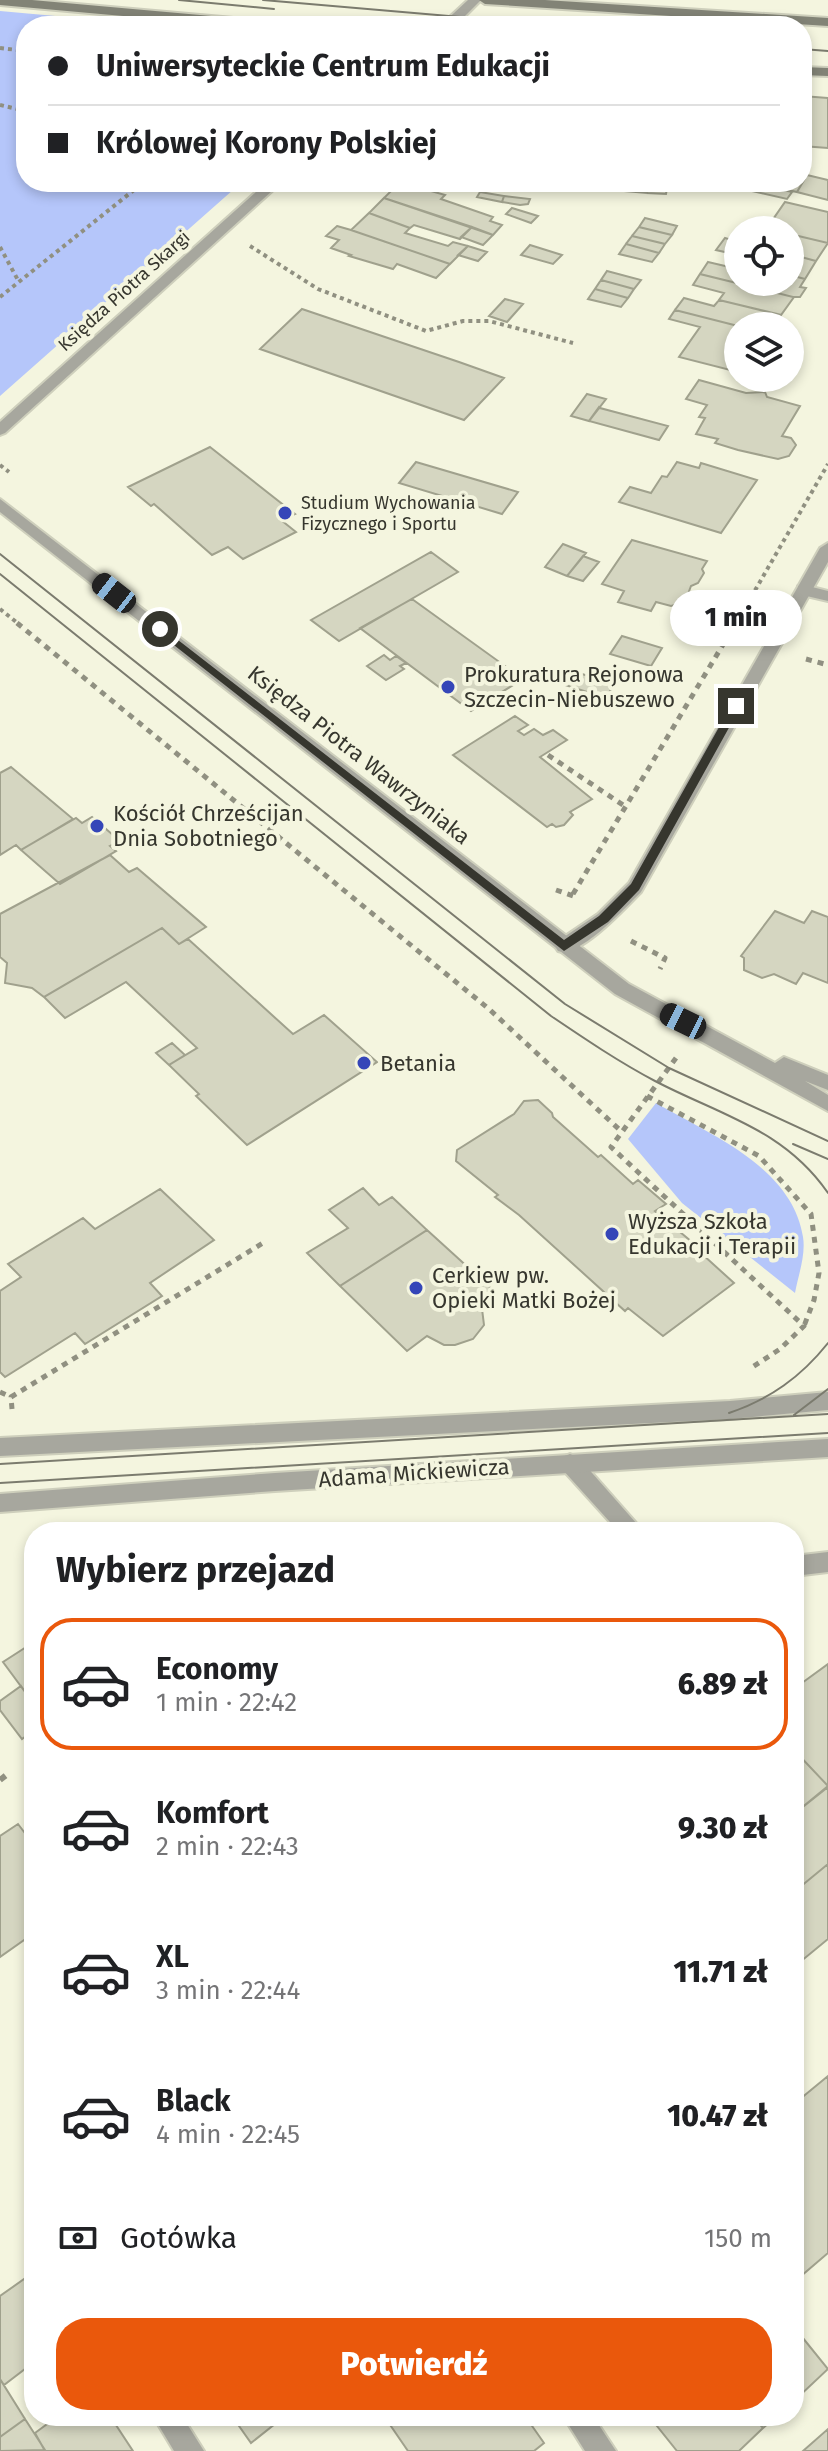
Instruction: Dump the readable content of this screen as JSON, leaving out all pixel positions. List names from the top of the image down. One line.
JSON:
{"streets":{"street":["Księdza Piotra Skargi","Księdza Piotra Wawrzyniaka","Adama Mickiewicza"]},"places":["Studium Wychowania Fizycznego i Sportu","Prokuratura Rejonowa Szczecin-Niebuszewo","Kościół Chrześcijan Dnia Sobotniego","Betania","Wyższa Szkoła Edukacji i Terapii","Cerkiew pw. Opieki Matki Bożej"],"page":{"banner":["Uniwersyteckie Centrum Edukacji","Królowej Korony Polskiej"],"bubble":"1 min","heading":"Wybierz przejazd","list":[{"name":"Economy","note":"1 min · 22:42","value":"6.89 zł"},{"name":"Komfort","note":"2 min · 22:43","value":"9.30 zł"},{"name":"XL","note":"3 min · 22:44","value":"11.71 zł"},{"name":"Black","note":"4 min · 22:45","value":"10.47 zł"}],"pay":["Gotówka","150 m"],"buttons":"Potwierdź"}}
